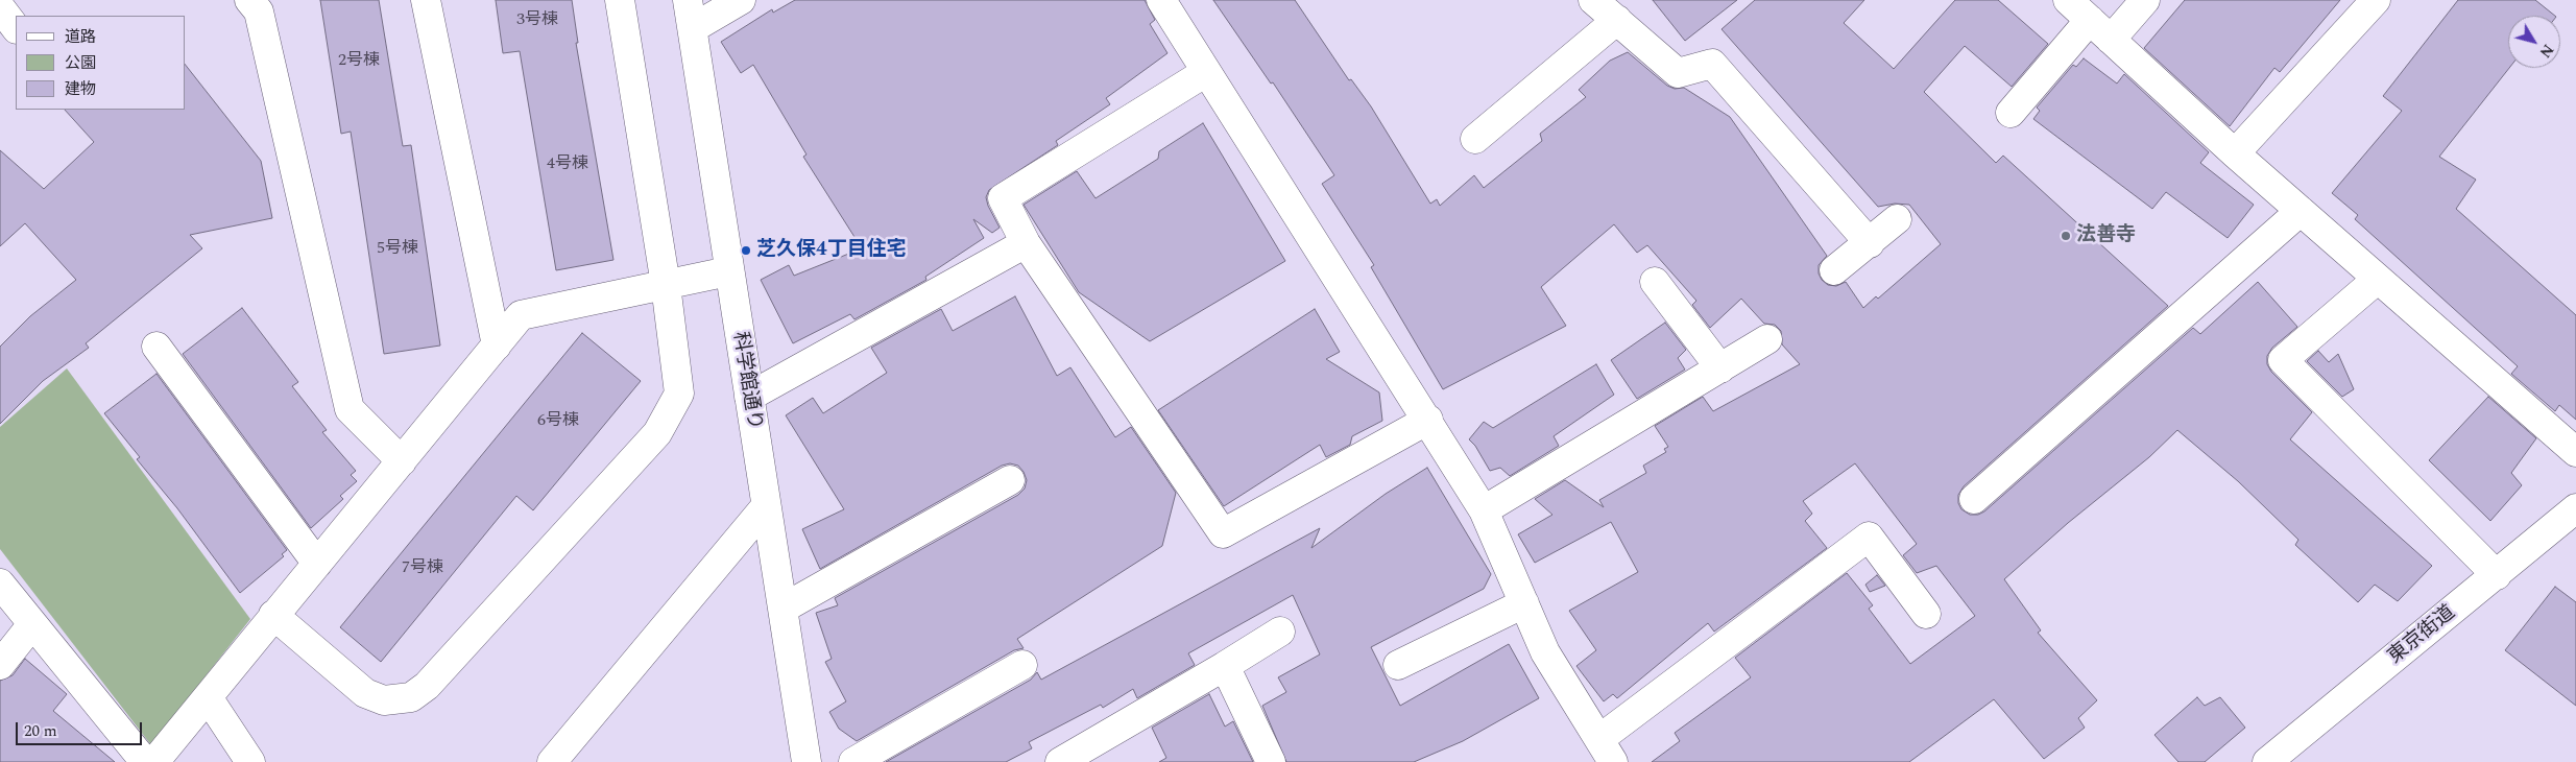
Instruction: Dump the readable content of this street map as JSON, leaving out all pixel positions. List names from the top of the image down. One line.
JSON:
{"streets":{"street":["科学館通り","東京街道"]},"places":["法善寺","芝久保4丁目住宅"],"house_numbers":["3号棟","2号棟","4号棟","5号棟","6号棟","7号棟"],"legend":["道路","公園","建物"],"scale_bar":"20 m","north":"bottom right"}
